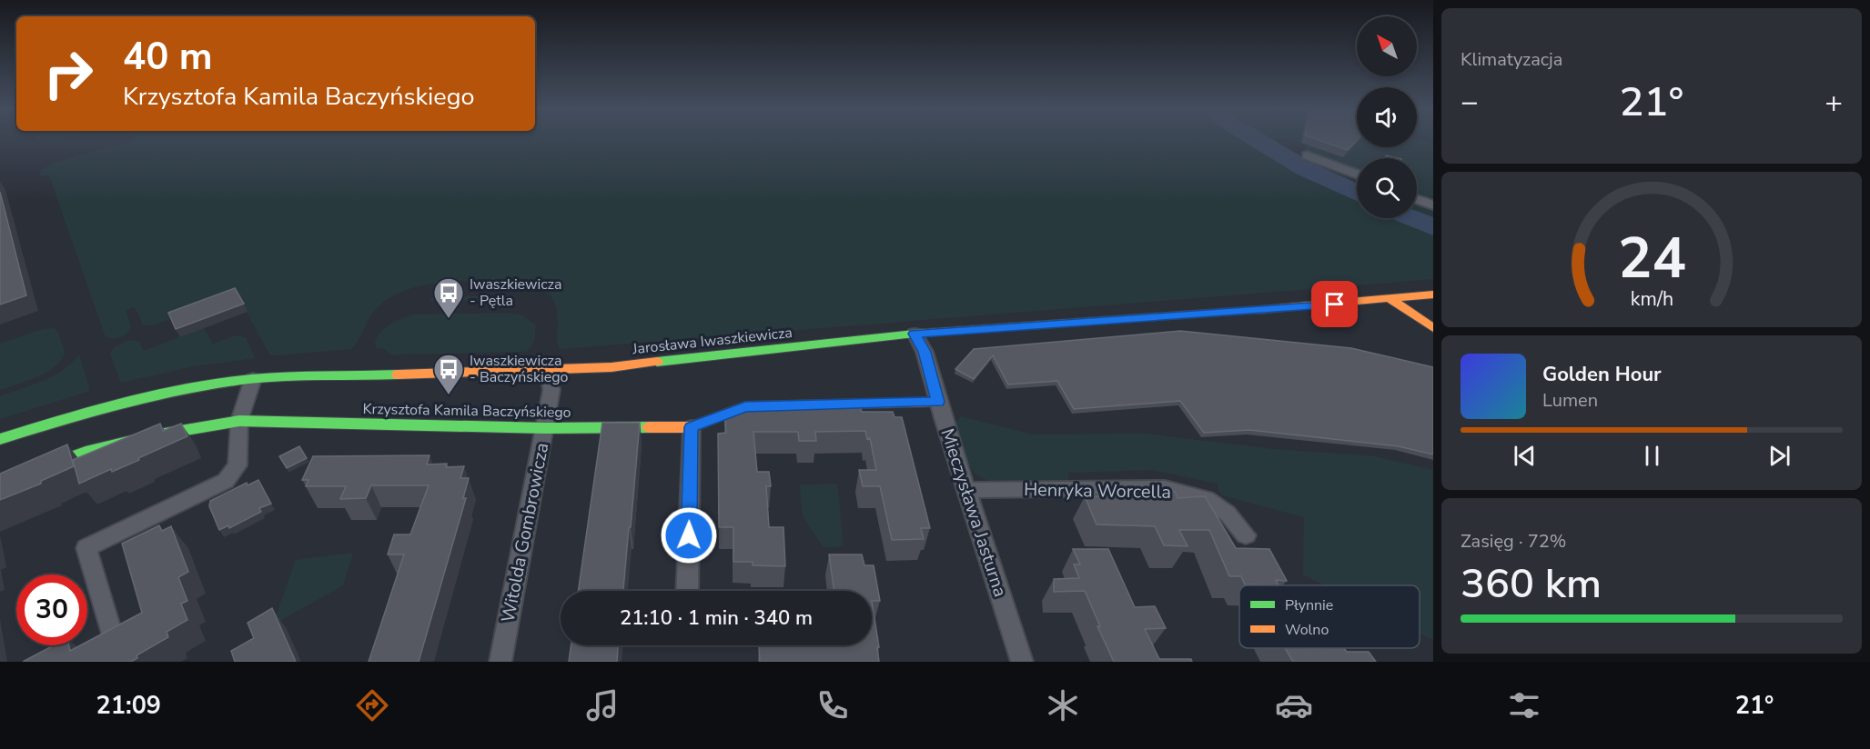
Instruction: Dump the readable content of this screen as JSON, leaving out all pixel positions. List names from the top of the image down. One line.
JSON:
{"streets":{"street":["Jarosława Iwaszkiewicza","Krzysztofa Kamila Baczyńskiego","Henryka Worcella","Mieczysława Jasturna","Witolda Gombrowicza"]},"crossings":[["Jarosława Iwaszkiewicza","Mieczysława Jasturna"],["Jarosława Iwaszkiewicza","Witolda Gombrowicza"],["Krzysztofa Kamila Baczyńskiego","Mieczysława Jasturna"],["Krzysztofa Kamila Baczyńskiego","Witolda Gombrowicza"],["Henryka Worcella","Mieczysława Jasturna"]],"places":{"bus stop":["Iwaszkiewicza - Pętla","Iwaszkiewicza - Baczyńskiego"]},"legend":["Płynnie","Wolno"],"north":"top left","page":{"tile":["Klimatyzacja",["Zasięg · 72%","360 km"]],"turn":["40 m","Krzysztofa Kamila Baczyńskiego"],"heat":["−","21°","+"],"song":["Golden Hour","Lumen"],"limit":"30","trip":"21:10 · 1 min · 340 m","tabs":["21:09","21°"],"gauge":["24","km/h"]}}
